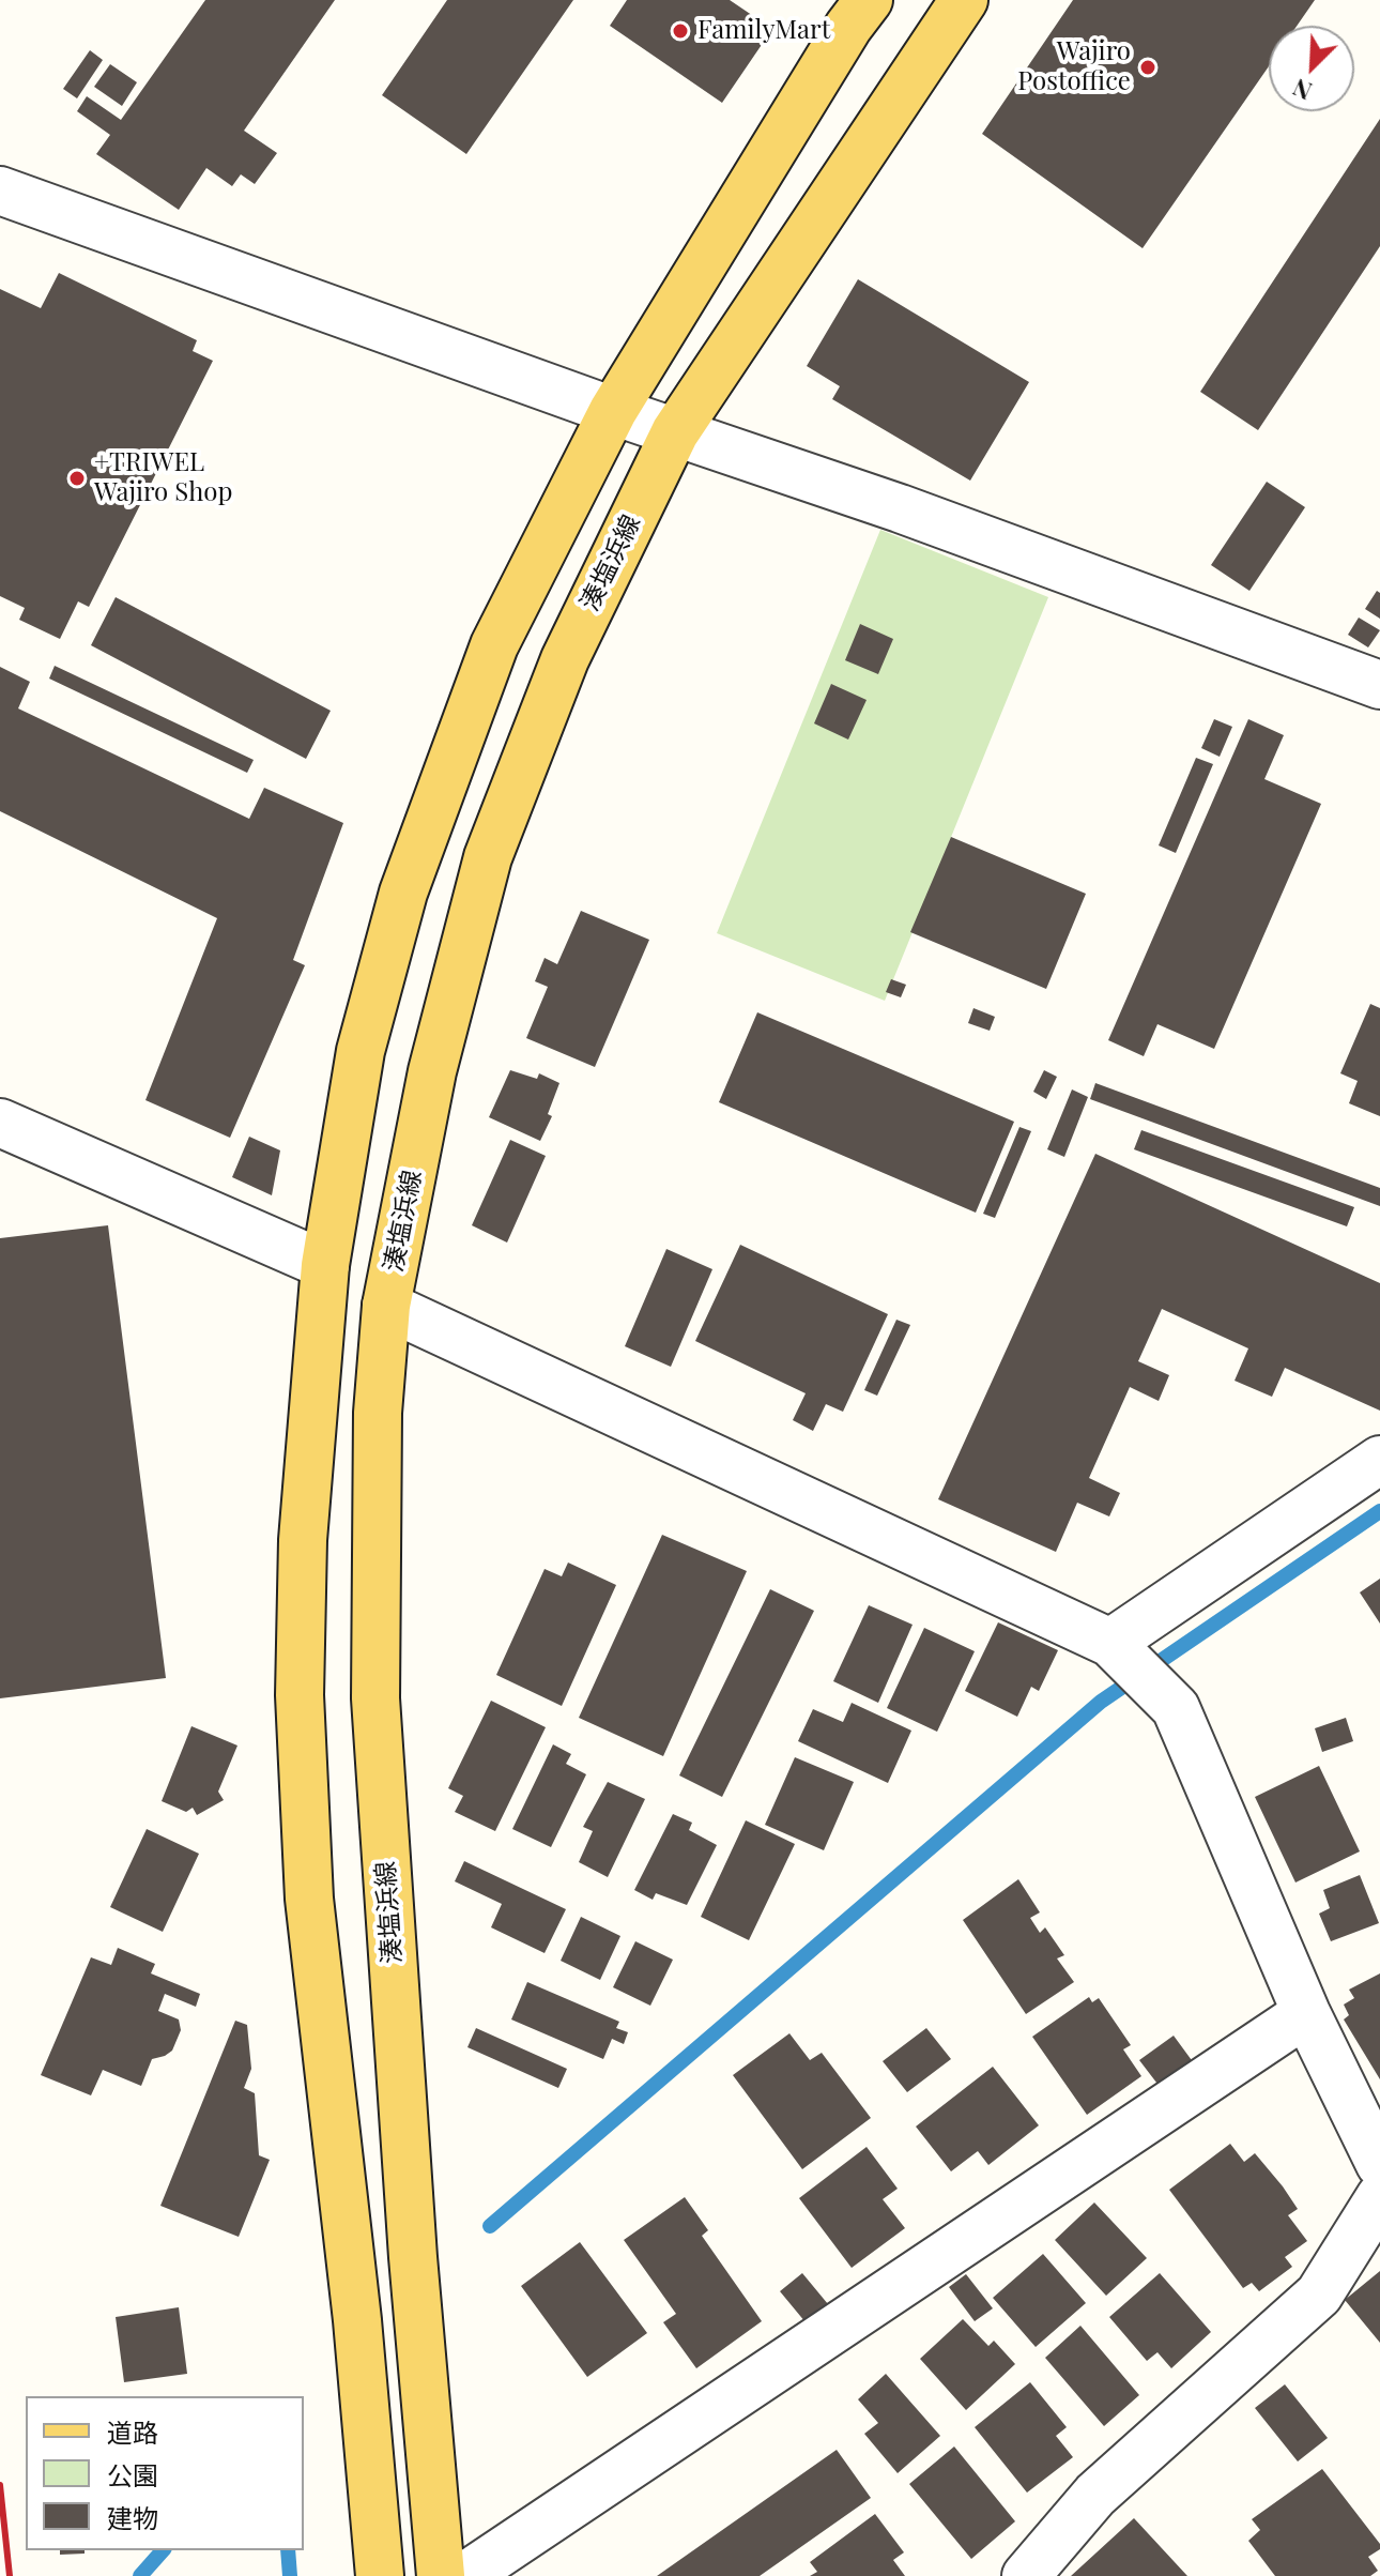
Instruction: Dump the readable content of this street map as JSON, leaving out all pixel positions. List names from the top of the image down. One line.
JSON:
{"streets":{"main road":["湊塩浜線"]},"places":["FamilyMart","Wajiro Postoffice","+TRIWEL Wajiro Shop"],"legend":["道路","公園","建物"],"north":"bottom left"}
